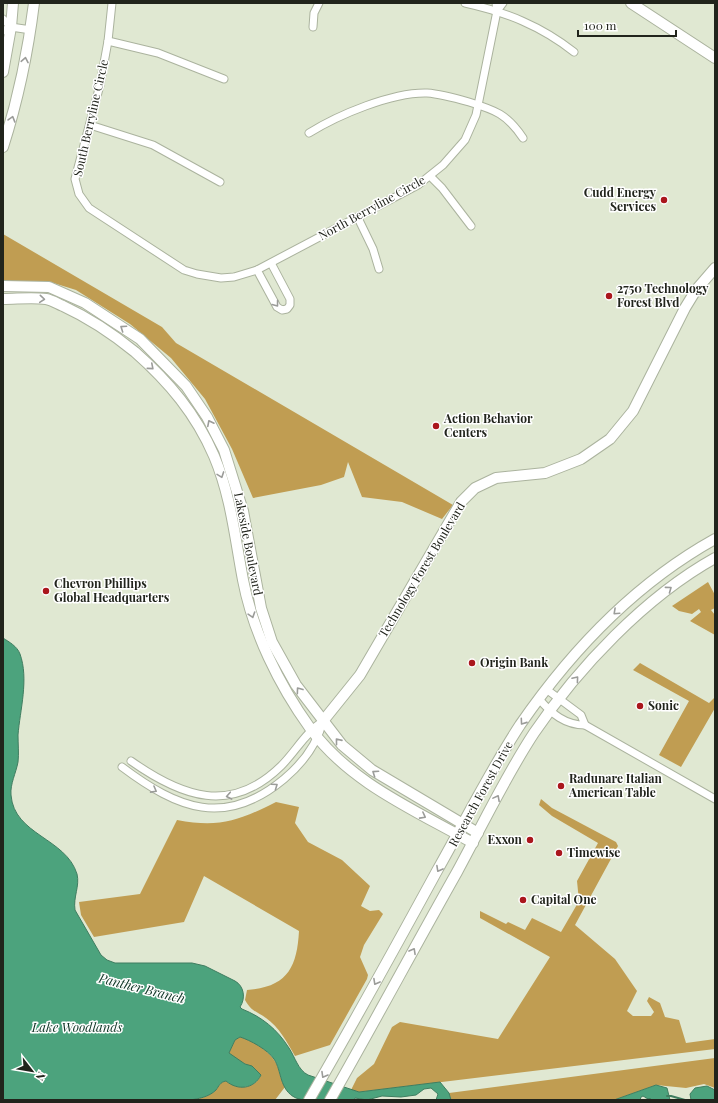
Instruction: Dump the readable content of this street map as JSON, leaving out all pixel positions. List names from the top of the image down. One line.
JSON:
{"streets":{"street":["South Berryline Circle","North Berryline Circle","Lakeside Boulevard","Technology Forest Boulevard","Research Forest Drive"]},"crossings":[["South Berryline Circle","North Berryline Circle"],["Lakeside Boulevard","Technology Forest Boulevard"],["Lakeside Boulevard","Research Forest Drive"]],"water":["Panther Branch","Lake Woodlands"],"places":["Cudd Energy Services","2750 Technology Forest Blvd","Action Behavior Centers","Chevron Phillips Global Headquarters","Origin Bank","Sonic","Radunare Italian American Table","Exxon","Timewise","Capital One"],"scale_bar":"100 m","north":"bottom right"}
